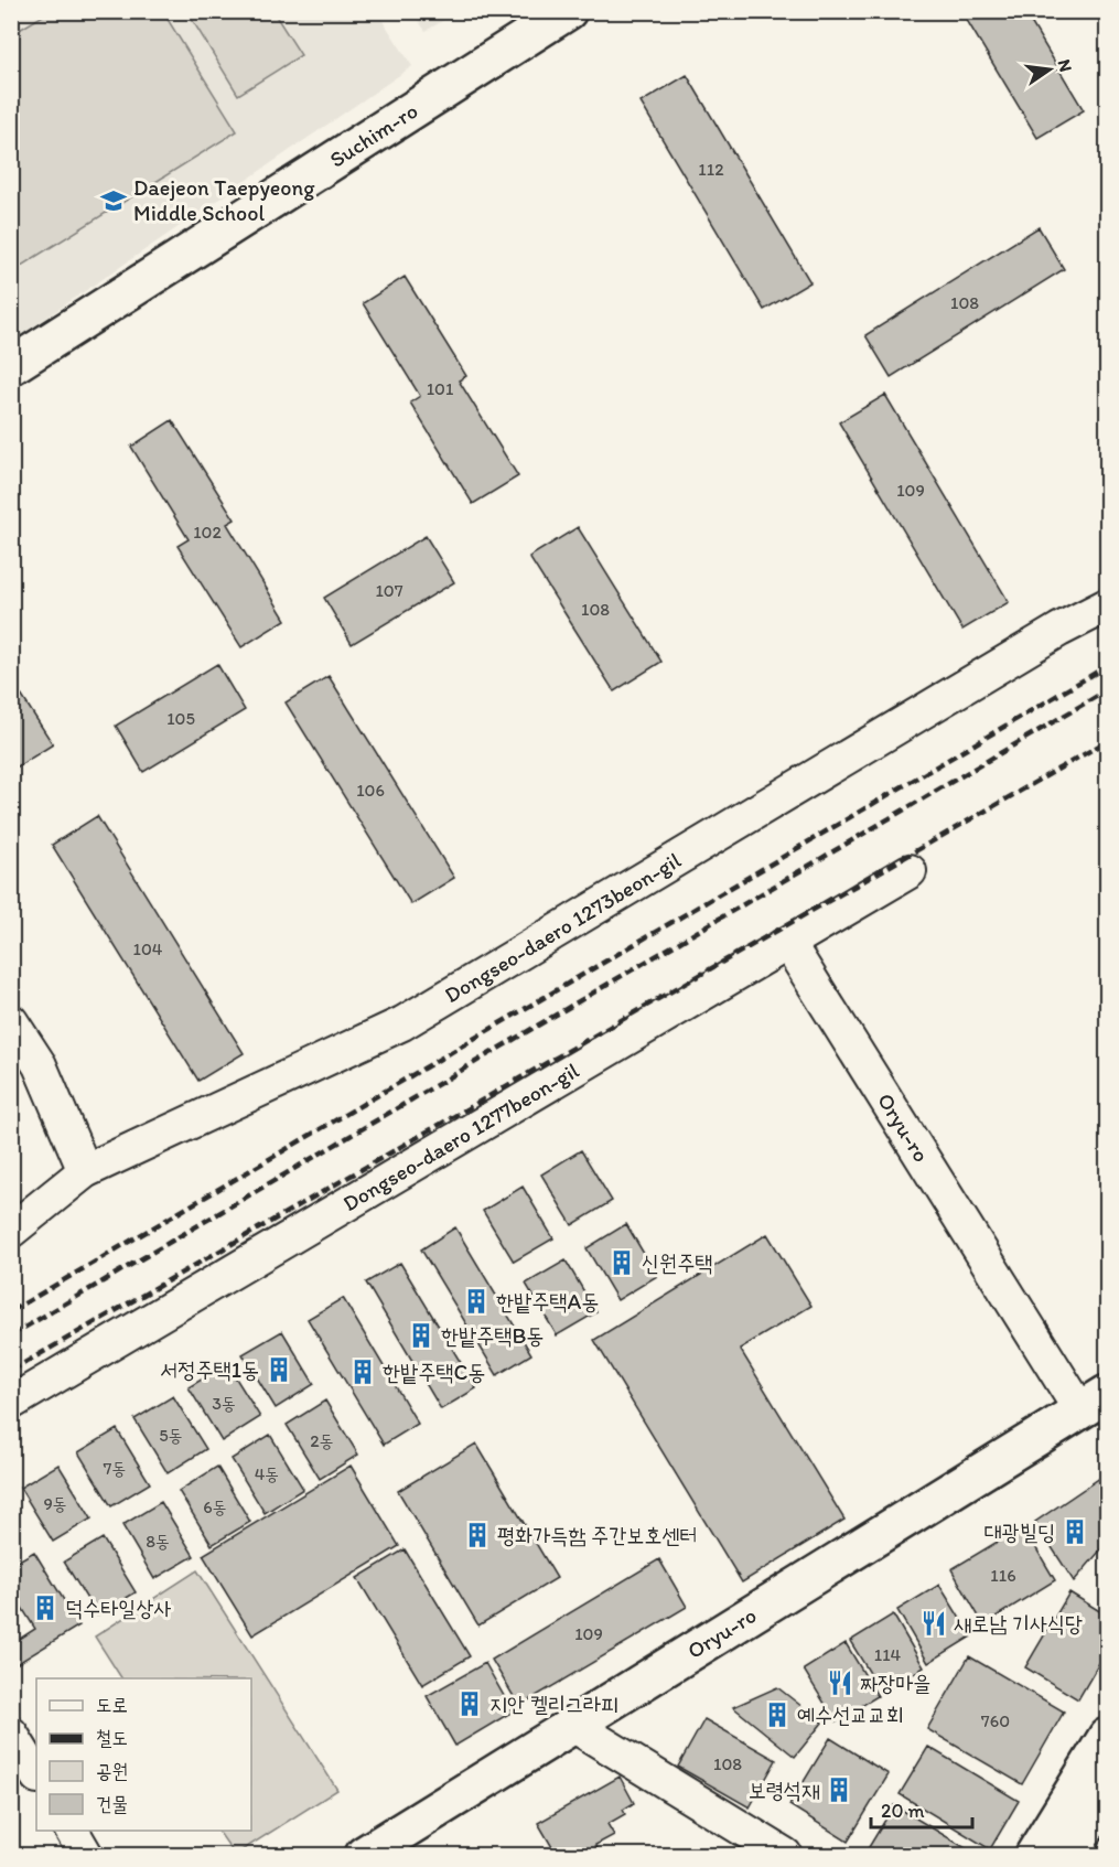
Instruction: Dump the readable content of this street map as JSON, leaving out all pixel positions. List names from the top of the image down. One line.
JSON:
{"streets":{"main road":["Suchim-ro","Oryu-ro"],"street":["Dongseo-daero 1273beon-gil","Dongseo-daero 1277beon-gil"]},"crossings":[["Oryu-ro","Dongseo-daero 1277beon-gil"]],"places":{"school or university":["Daejeon Taepyeong Middle School"],"building":["신원주택","한밭주택A동","한밭주택B동","서정주택1동","한밭주택C동","대광빌딩","평화가득함 주간보호센터","덕수타일상사","지안 켈리그라피","예수선교교회","보령석재"],"restaurant":["새로남 기사식당","짜장마을"]},"house_numbers":["112","108","101","109","102","107","108","105","106","104","3동","5동","2동","7동","4동","9동","6동","8동","116","109","114","760","108"],"legend":["도로","철도","공원","건물"],"scale_bar":"20 m","north":"right"}
